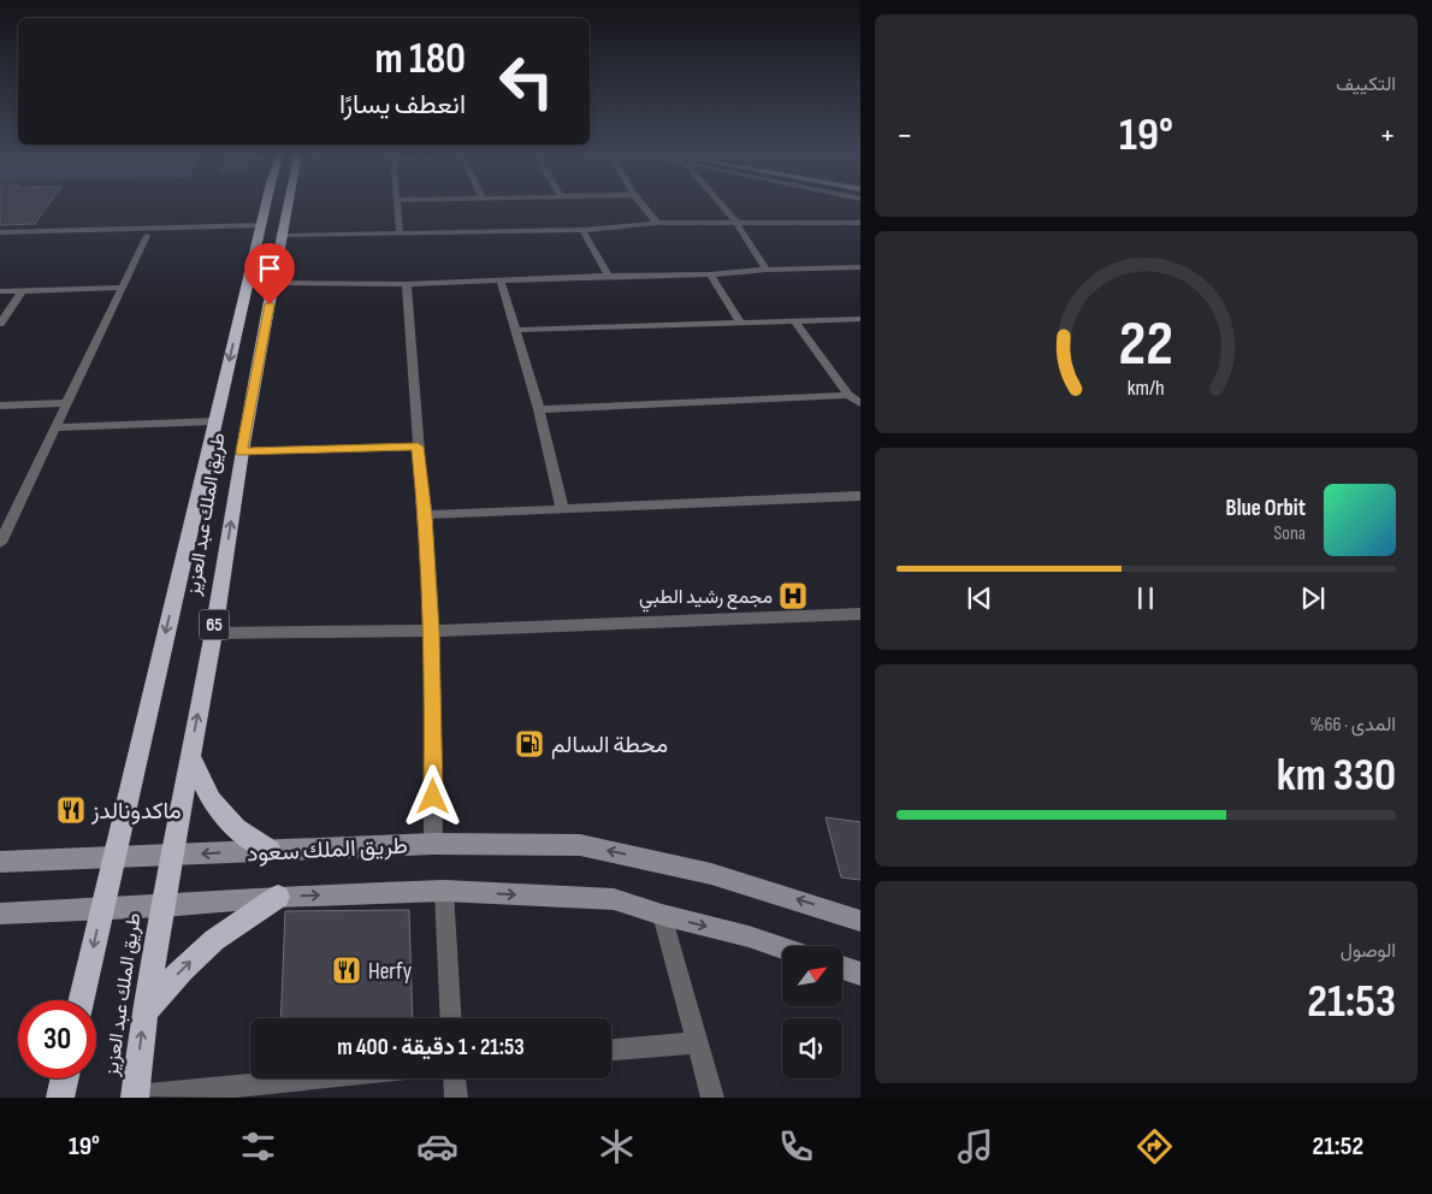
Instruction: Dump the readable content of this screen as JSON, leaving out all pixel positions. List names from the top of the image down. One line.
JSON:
{"streets":{"highway":["طريق الملك عبد العزيز","65"],"main road":["طريق الملك سعود"]},"crossings":[["طريق الملك عبد العزيز","طريق الملك سعود"]],"places":{"hospital":["مجمع رشيد الطبي"],"fuel station":["محطة السالم"],"restaurant":["ماكدونالدز","Herfy"]},"north":"top right","page":{"tile":["التكييف",["المدى · 66%","330 km"],["الوصول","21:53"]],"turn":["180 m","انعطف يسارًا"],"heat":["−","19°","+"],"song":["Blue Orbit","Sona"],"limit":"30","trip":"21:53 · 1 دقيقة · 400 m","tabs":["21:52","19°"],"gauge":["22","km/h"]}}
